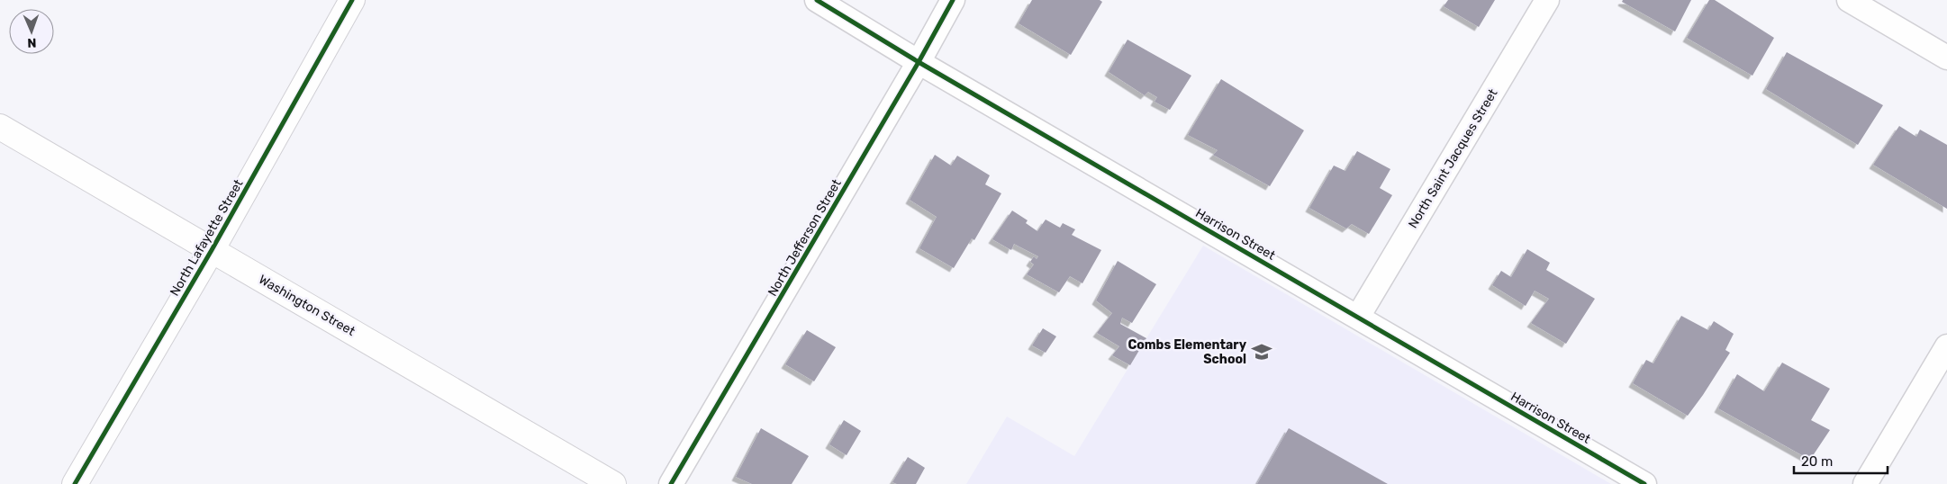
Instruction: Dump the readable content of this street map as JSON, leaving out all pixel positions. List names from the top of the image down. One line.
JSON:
{"streets":{"main road":["North Lafayette Street","Washington Street"],"street":["North Saint Jacques Street","Harrison Street","North Jefferson Street"]},"crossings":[["North Saint Jacques Street","Harrison Street"],["Harrison Street","North Jefferson Street"],["North Lafayette Street","Washington Street"]],"places":{"school or university":["Combs Elementary School"]},"scale_bar":"20 m","north":"bottom"}
